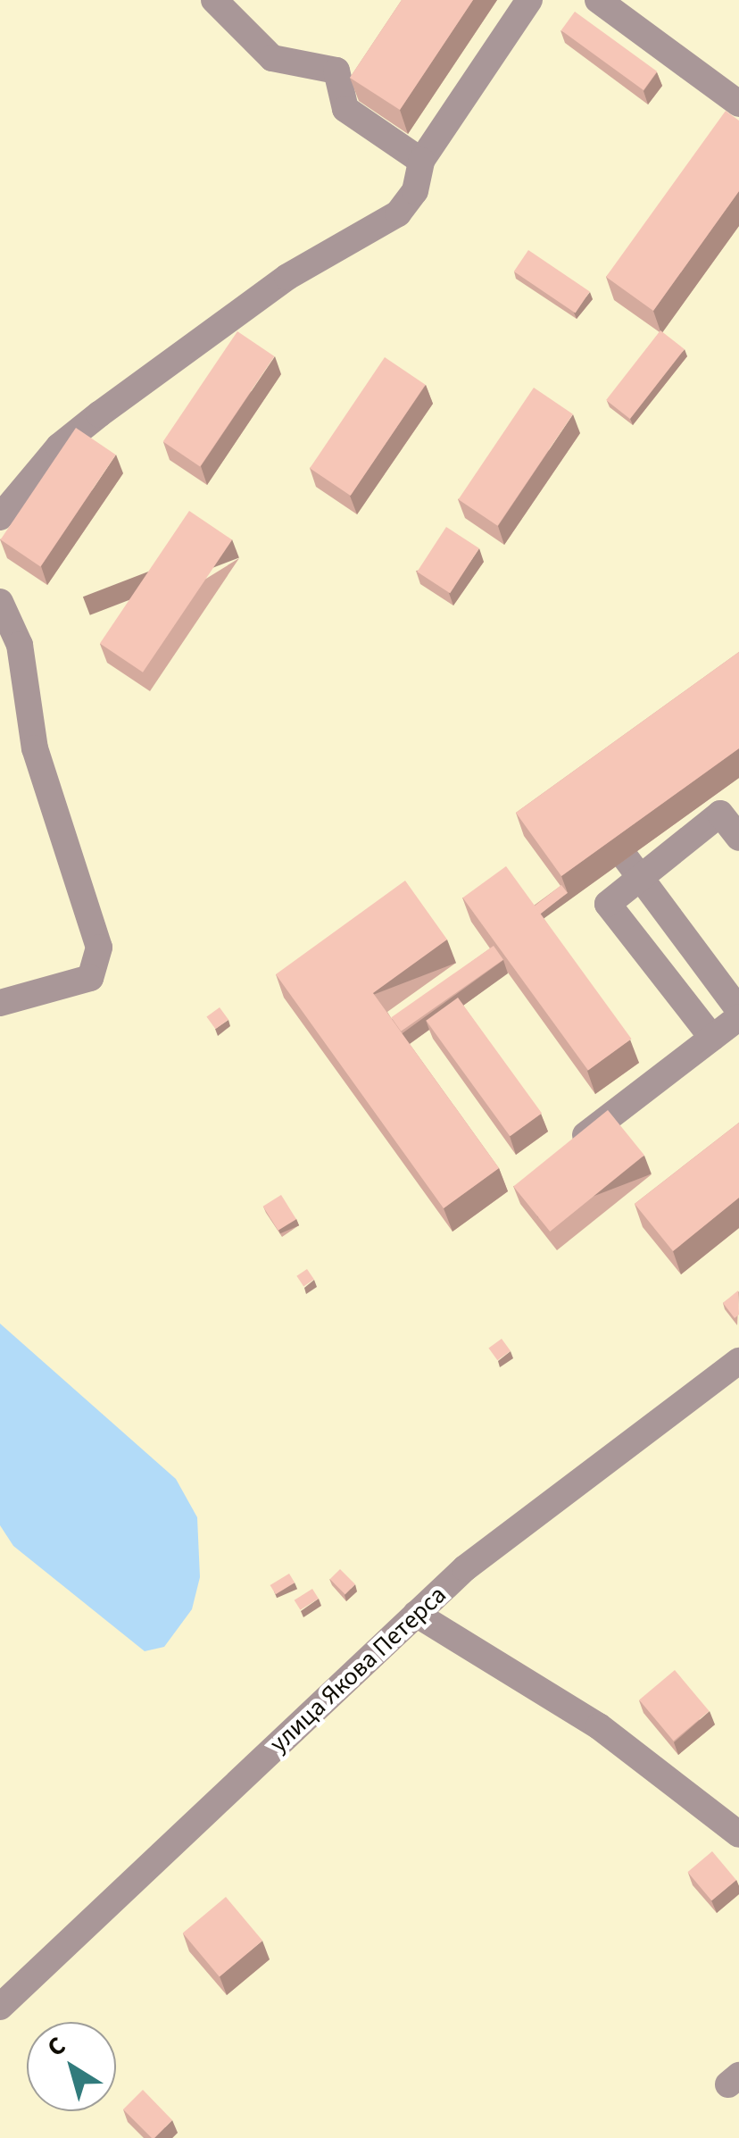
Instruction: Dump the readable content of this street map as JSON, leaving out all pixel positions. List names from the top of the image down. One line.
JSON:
{"streets":{"street":["улица Якова Петерса"]},"north":"top left"}
